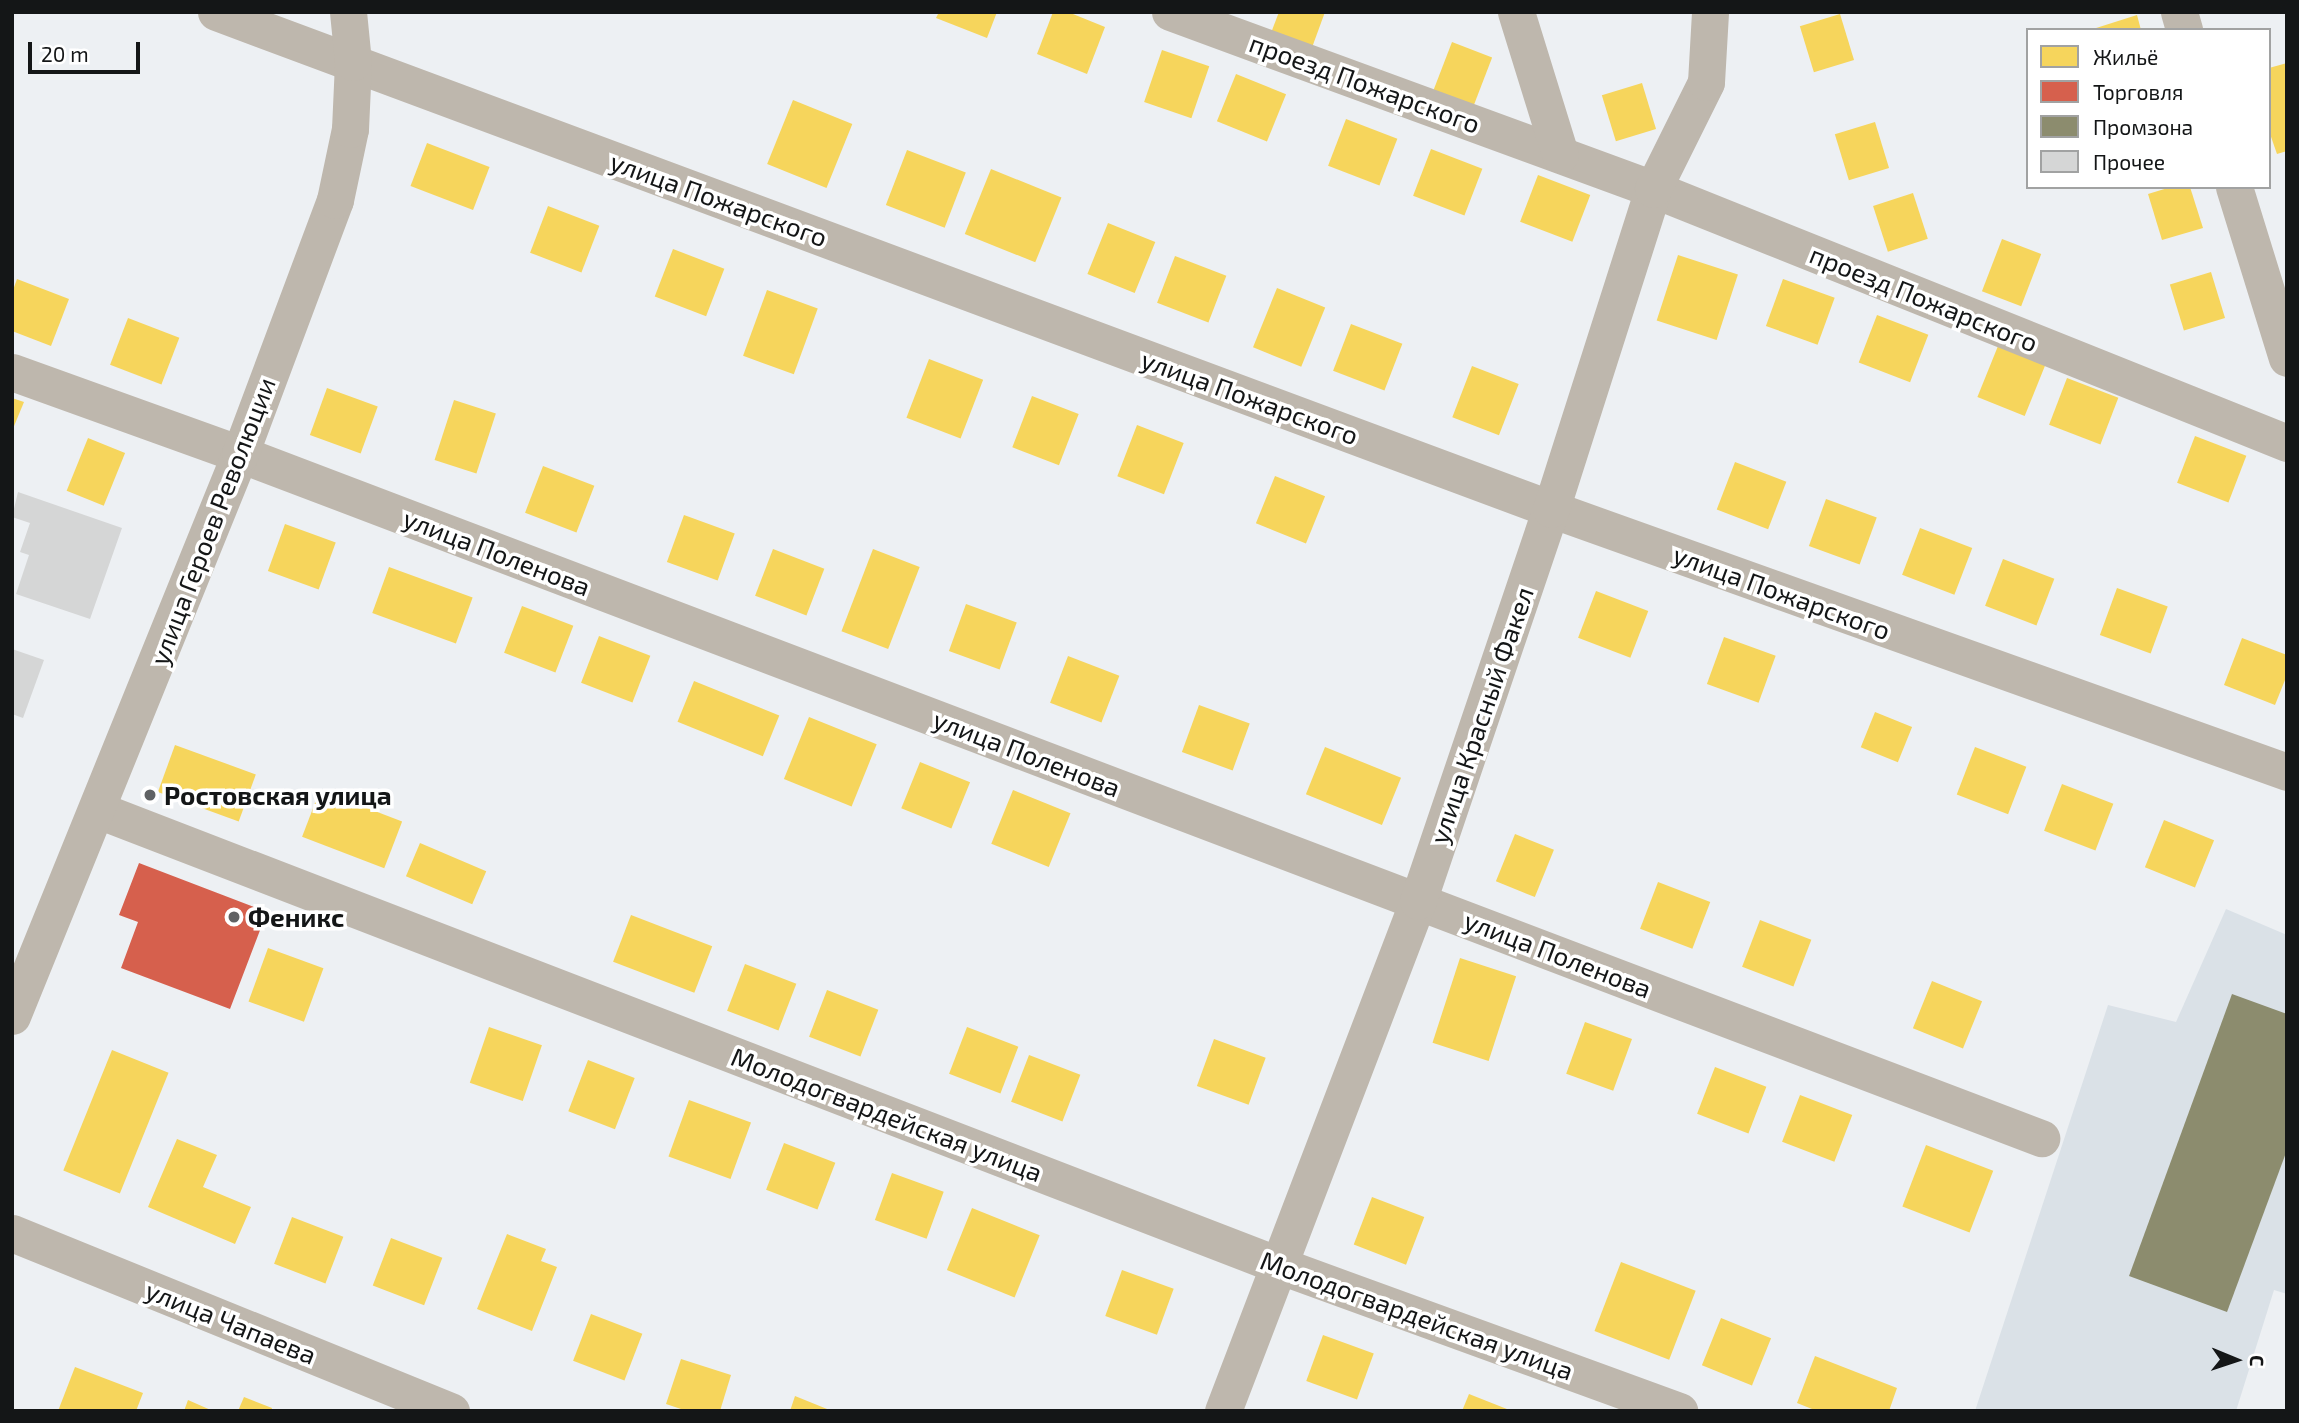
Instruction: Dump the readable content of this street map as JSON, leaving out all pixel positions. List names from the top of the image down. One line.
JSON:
{"streets":{"street":["проезд Пожарского","улица Пожарского","улица Героев Революции","улица Поленова","улица Красный Факел","Молодогвардейская улица","улица Чапаева"]},"crossings":[["проезд Пожарского","улица Красный Факел"],["улица Пожарского","улица Героев Революции"],["улица Пожарского","улица Красный Факел"],["улица Героев Революции","улица Поленова"],["улица Героев Революции","Молодогвардейская улица"],["улица Поленова","улица Красный Факел"],["улица Красный Факел","Молодогвардейская улица"]],"places":["Ростовская улица","Феникс"],"legend":["Жильё","Торговля","Промзона","Прочее"],"scale_bar":"20 m","north":"right"}
